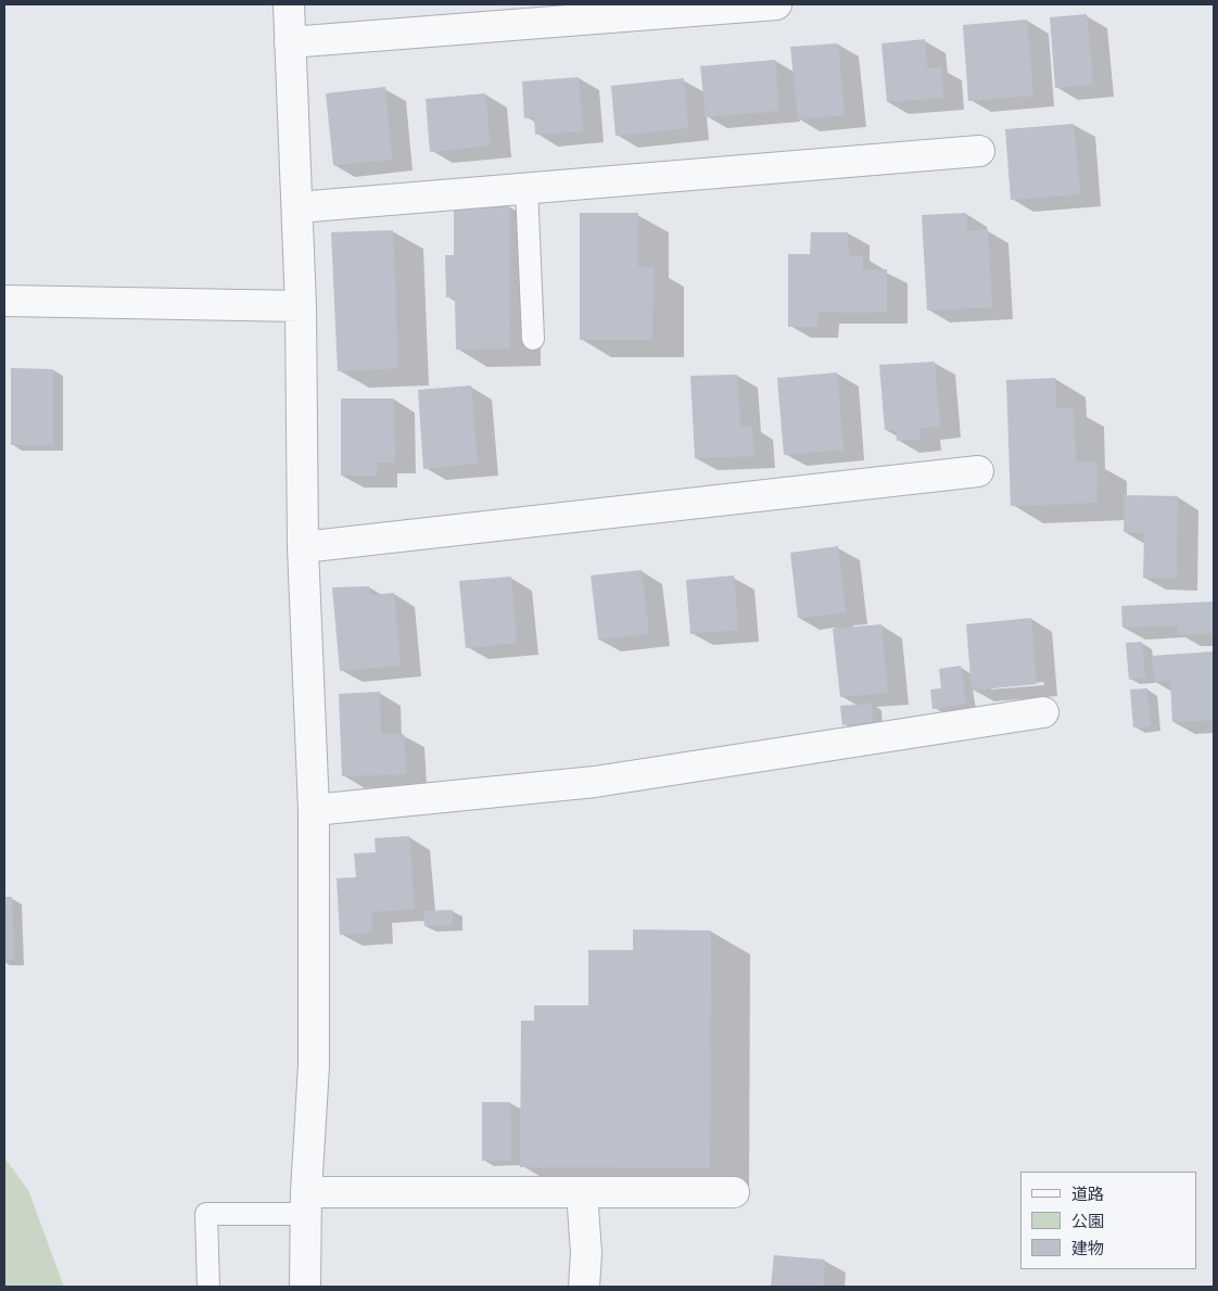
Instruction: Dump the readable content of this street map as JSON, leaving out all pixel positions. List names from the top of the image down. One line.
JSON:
{"legend":["道路","公園","建物"]}
